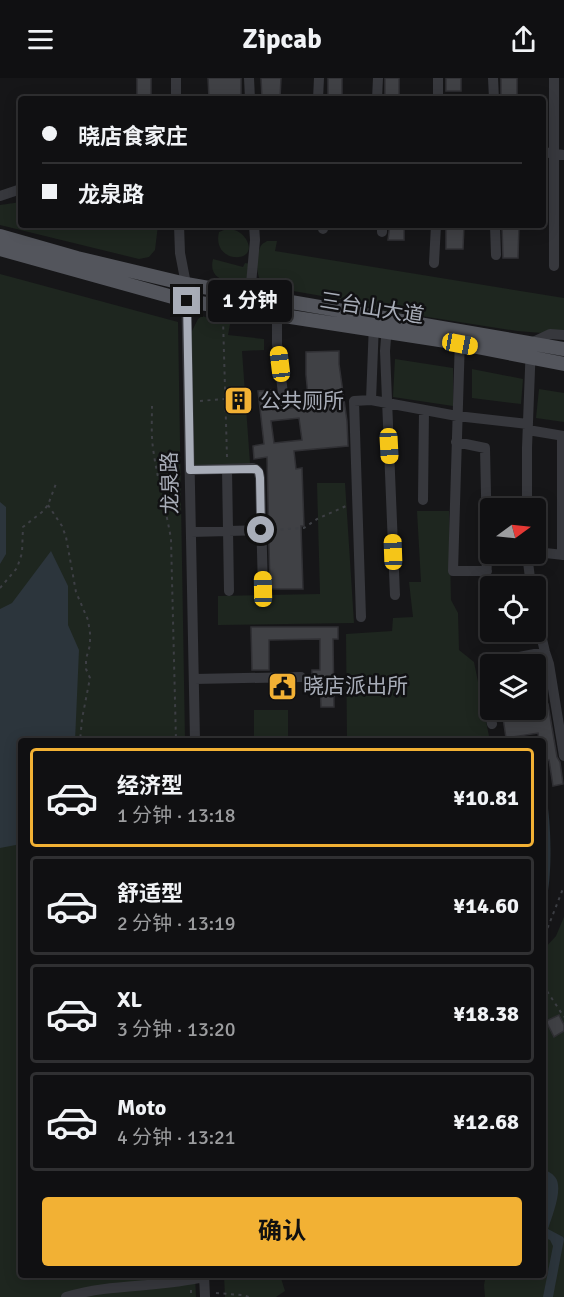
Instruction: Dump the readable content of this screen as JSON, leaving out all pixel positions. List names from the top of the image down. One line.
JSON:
{"streets":{"main road":["三台山大道"],"street":["龙泉路"]},"crossings":[["三台山大道","龙泉路"]],"places":{"building":["公共厕所"],"public building":["晓店派出所"]},"north":"right","page":{"header":"Zipcab","banner":["晓店食家庄","龙泉路"],"bubble":"1 分钟","list":[{"name":"经济型","note":"1 分钟 · 13:18","value":"¥10.81"},{"name":"舒适型","note":"2 分钟 · 13:19","value":"¥14.60"},{"name":"XL","note":"3 分钟 · 13:20","value":"¥18.38"},{"name":"Moto","note":"4 分钟 · 13:21","value":"¥12.68"}],"buttons":"确认"}}
